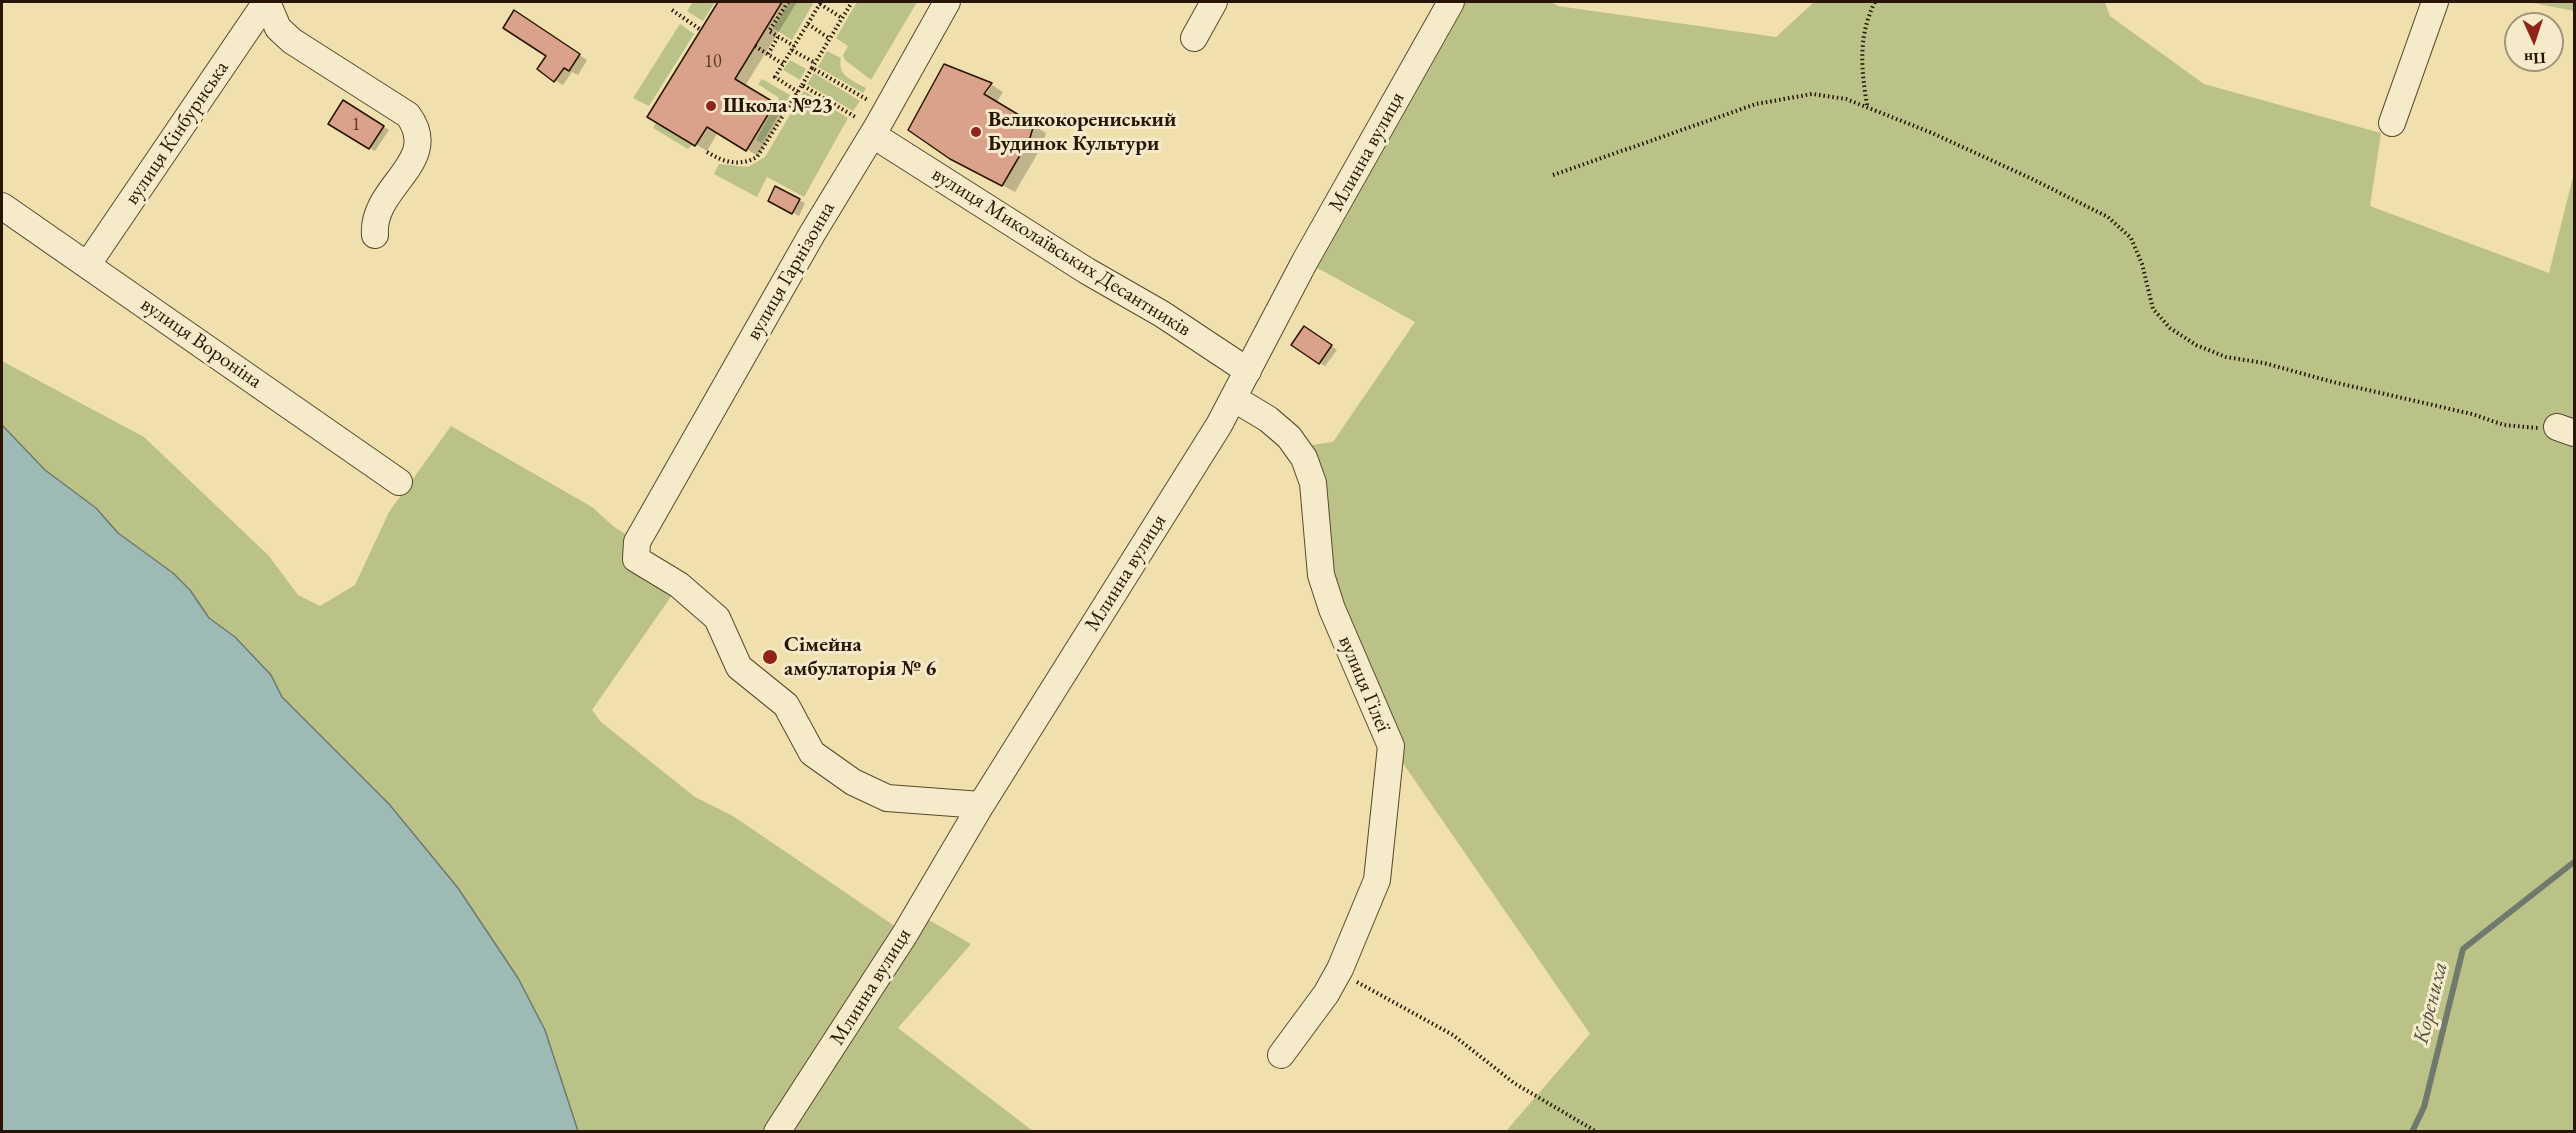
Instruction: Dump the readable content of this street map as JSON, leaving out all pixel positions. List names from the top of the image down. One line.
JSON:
{"streets":{"street":["вулиця Кінбурнська","Млинна вулиця","вулиця Миколаївських Десантників","вулиця Гарнізонна","вулиця Вороніна","вулиця Гілеї"]},"crossings":[["вулиця Кінбурнська","вулиця Вороніна"],["Млинна вулиця","вулиця Миколаївських Десантників"],["Млинна вулиця","вулиця Гарнізонна"],["Млинна вулиця","вулиця Гілеї"],["вулиця Миколаївських Десантників","вулиця Гарнізонна"]],"water":["Корениха"],"places":["Школа №23","Великокорениський Будинок Культури","Сімейна амбулаторія № 6"],"house_numbers":["10","1"],"north":"bottom"}
